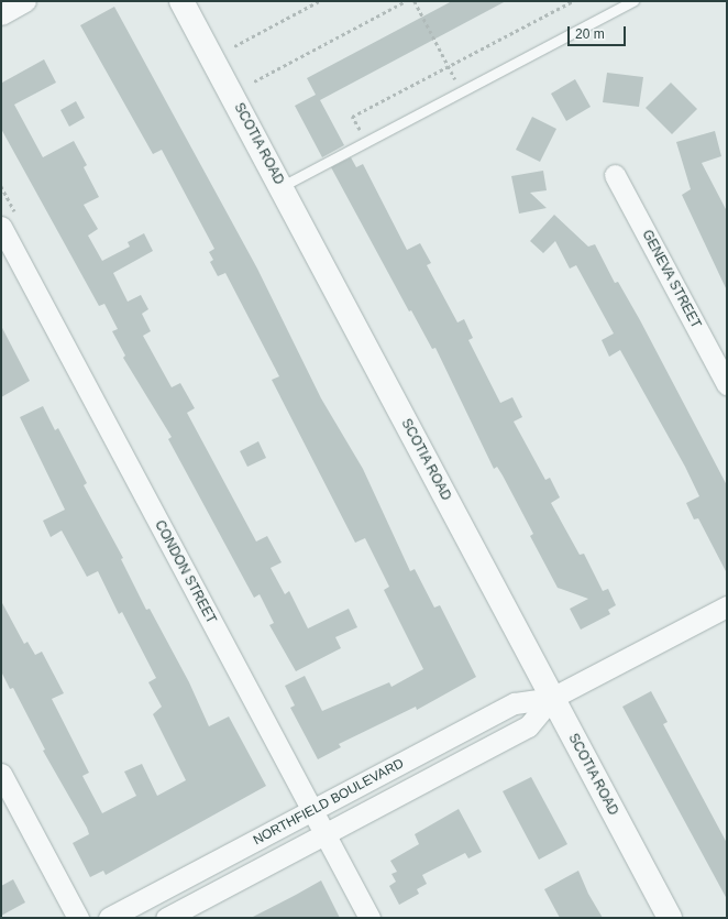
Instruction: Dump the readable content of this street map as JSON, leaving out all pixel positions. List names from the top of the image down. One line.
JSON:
{"streets":{"street":["SCOTIA ROAD","GENEVA STREET","CONDON STREET","NORTHFIELD BOULEVARD"]},"crossings":[["SCOTIA ROAD","NORTHFIELD BOULEVARD"],["CONDON STREET","NORTHFIELD BOULEVARD"]],"scale_bar":"20 m"}
